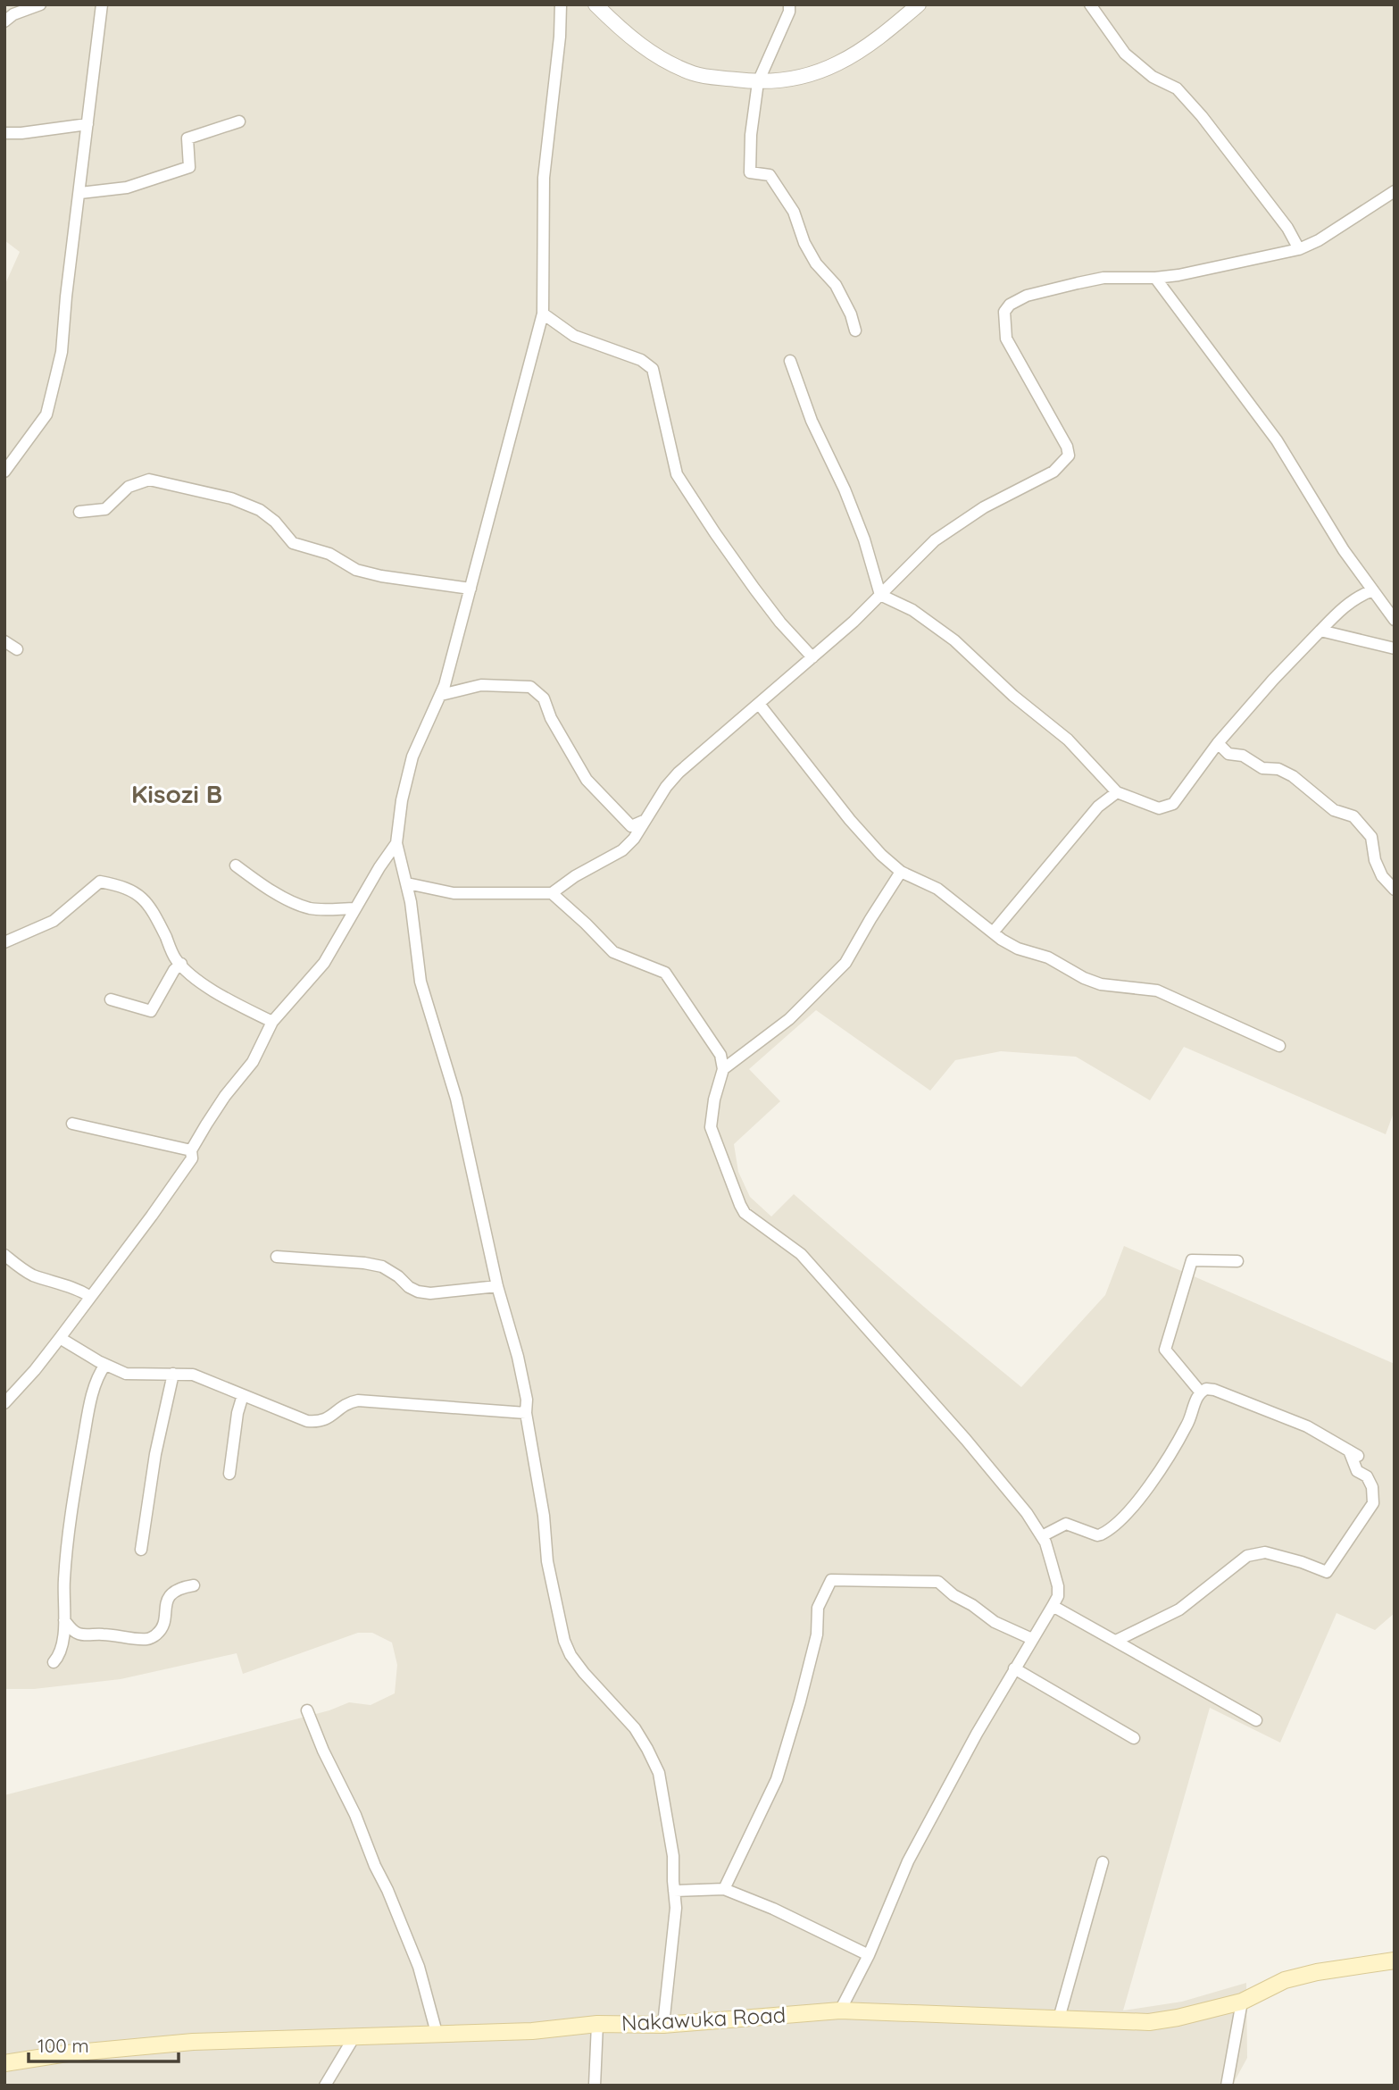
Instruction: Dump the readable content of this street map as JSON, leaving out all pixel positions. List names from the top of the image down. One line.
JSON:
{"streets":{"main road":["Nakawuka Road"]},"districts":["Kisozi B"],"scale_bar":"100 m"}
